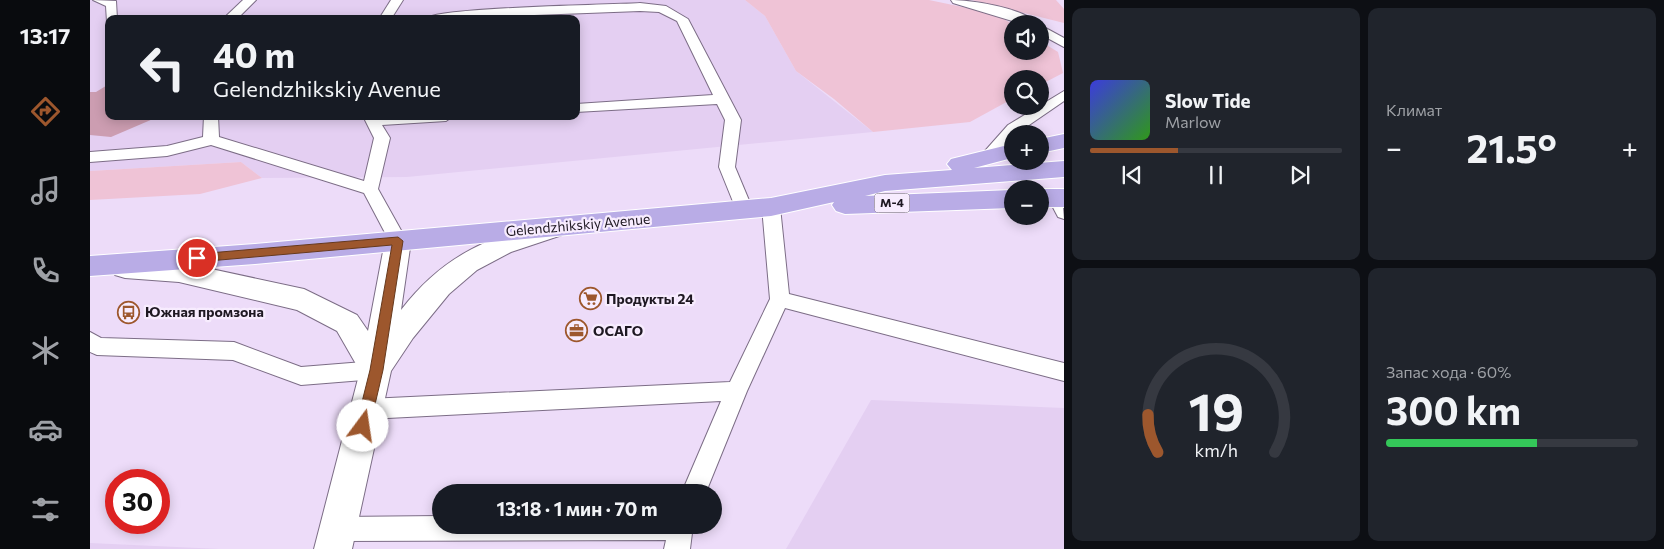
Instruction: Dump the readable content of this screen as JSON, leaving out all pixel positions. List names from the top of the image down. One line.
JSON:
{"streets":{"main road":["М-4","Gelendzhikskiy Avenue"]},"crossings":[["М-4","Gelendzhikskiy Avenue"]],"places":{"supermarket":["Продукты 24"],"bus stop":["Южная промзона"],"office":["ОСАГО"]},"page":{"tabs":"13:17","tile":["Климат",["Запас хода · 60%","300 km"]],"map_buttons":["+","−"],"turn":["40 m","Gelendzhikskiy Avenue"],"song":["Slow Tide","Marlow"],"heat":["−","21.5°","+"],"limit":"30","trip":"13:18 · 1 мин · 70 m","gauge":["19","km/h"]}}
